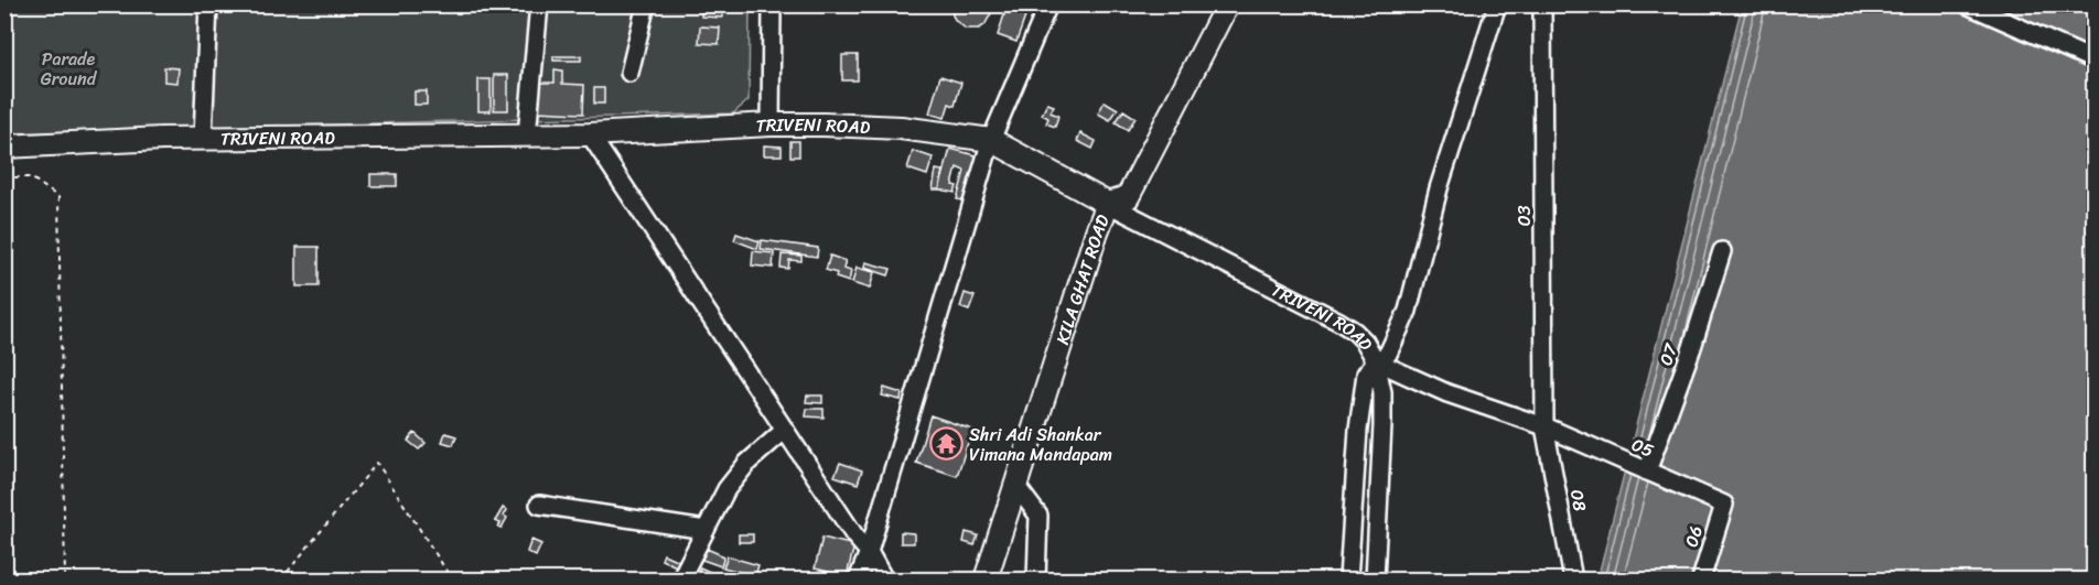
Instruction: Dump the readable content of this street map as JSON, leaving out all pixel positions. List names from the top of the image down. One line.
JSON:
{"streets":{"main road":["TRIVENI ROAD","KILA GHAT ROAD"],"street":["03","07","05","08","06"]},"crossings":[["TRIVENI ROAD","03"],["TRIVENI ROAD","KILA GHAT ROAD"],["TRIVENI ROAD","05"],["TRIVENI ROAD","08"],["03","05"],["03","08"],["07","05"],["05","08"],["05","06"]],"parks":["Parade Ground"],"places":{"temple":["Shri Adi Shankar Vimana Mandapam"]}}
